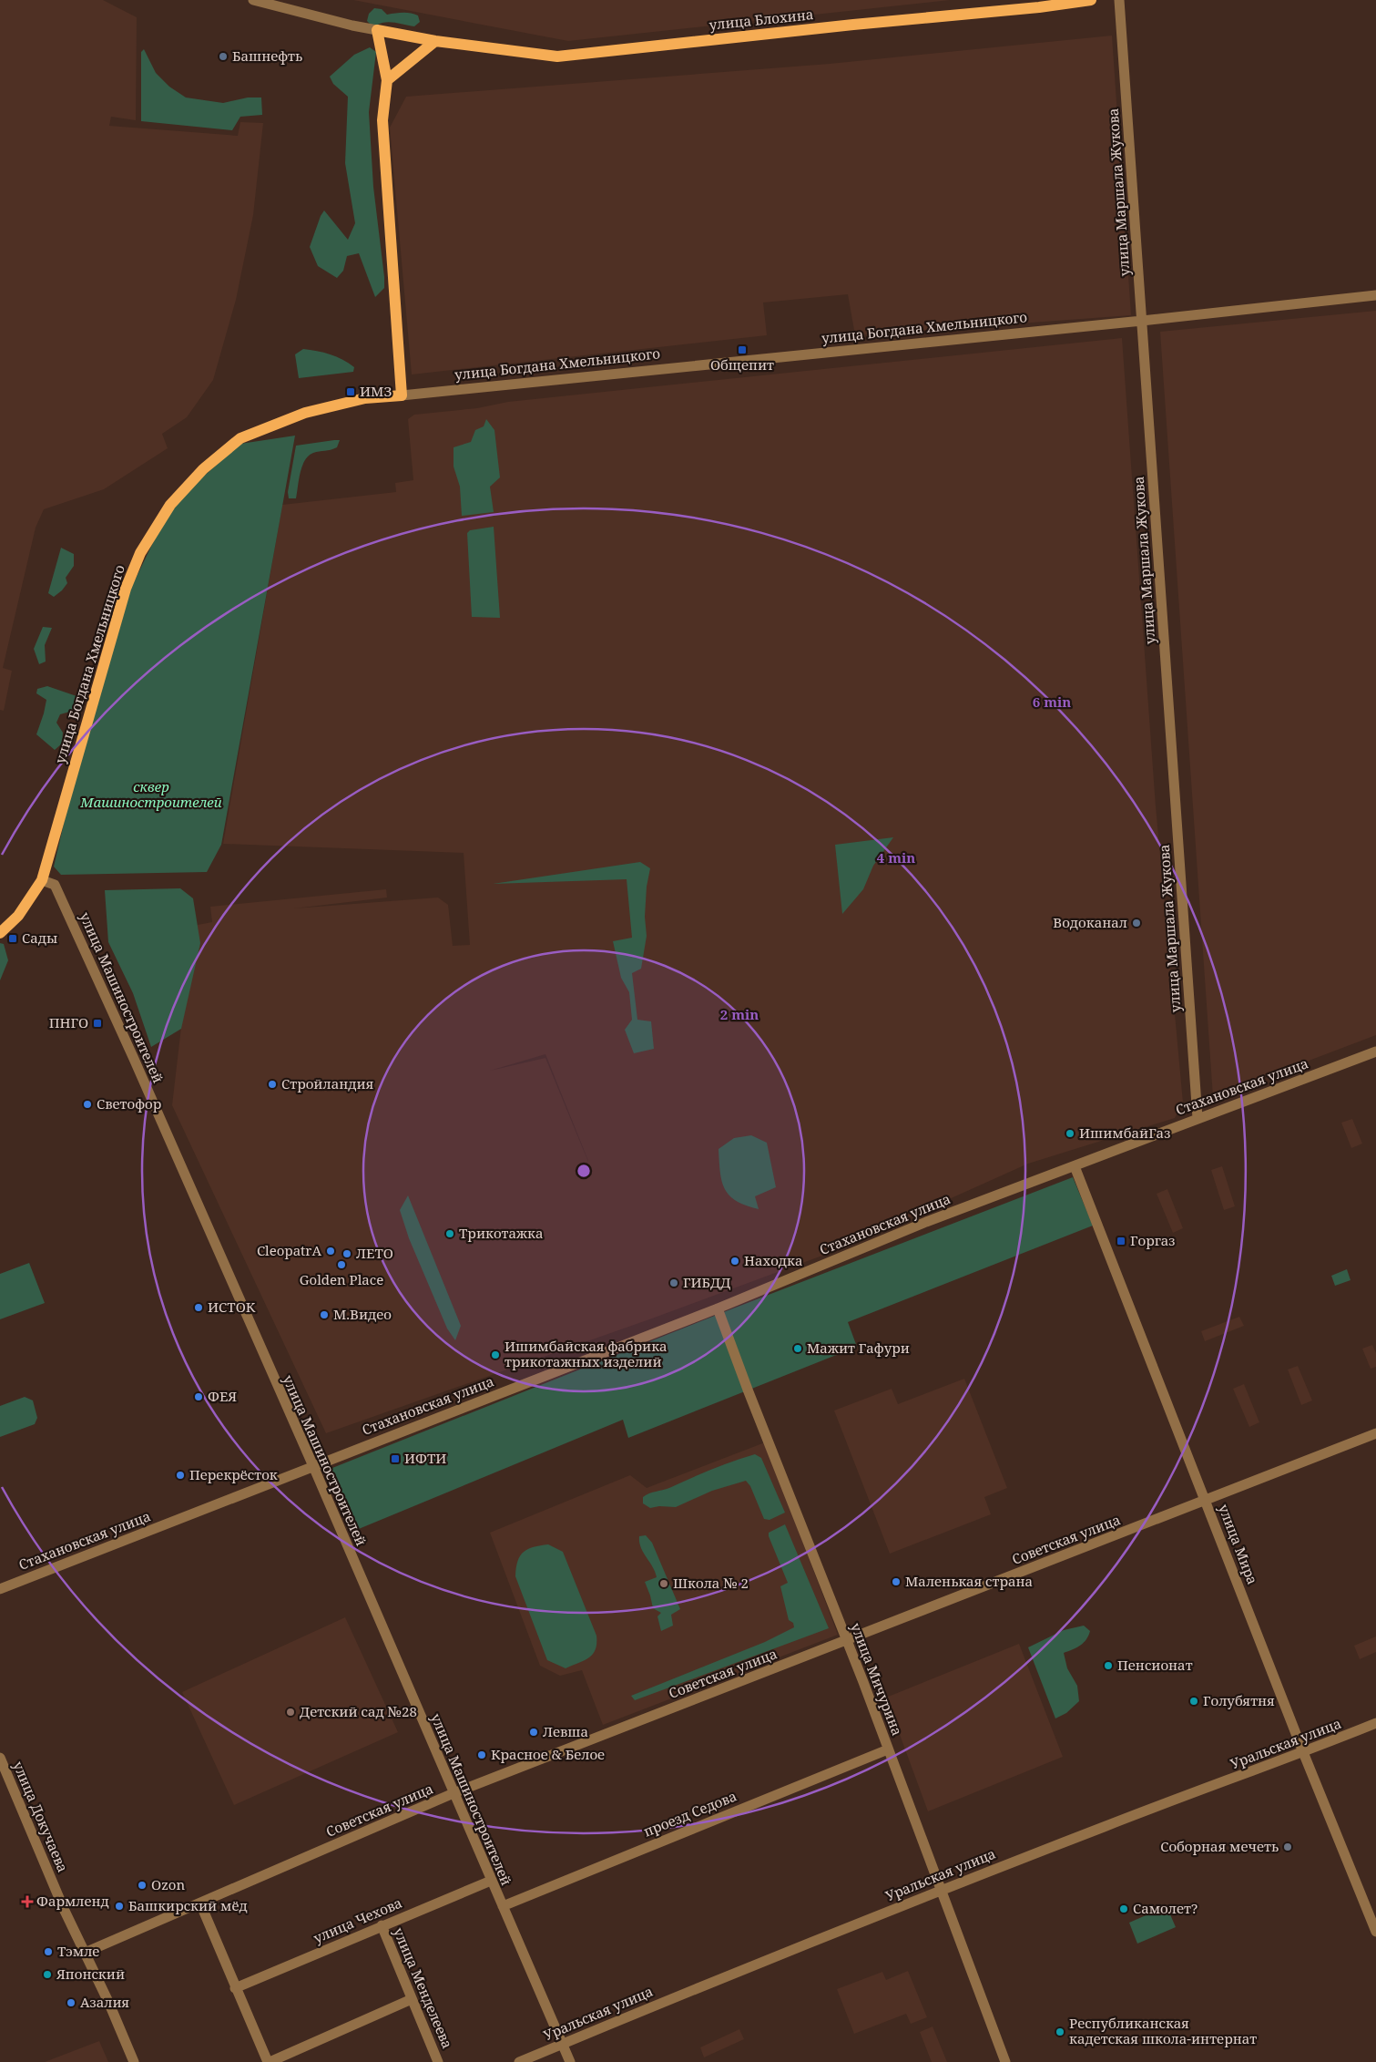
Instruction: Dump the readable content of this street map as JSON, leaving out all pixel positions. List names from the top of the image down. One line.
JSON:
{"streets":{"main road":["улица Блохина","улица Богдана Хмельницкого"],"street":["улица Маршала Жукова","улица Машиностроителей","Стахановская улица","Советская улица","улица Мира","улица Мичурина","Уральская улица","проезд Седова","улица Докучаева","улица Чехова","улица Менделеева"]},"crossings":[["улица Маршала Жукова","улица Богдана Хмельницкого"],["улица Маршала Жукова","Стахановская улица"],["улица Богдана Хмельницкого","улица Машиностроителей"],["улица Машиностроителей","Стахановская улица"],["улица Машиностроителей","Советская улица"],["улица Машиностроителей","Уральская улица"],["улица Машиностроителей","проезд Седова"],["улица Машиностроителей","улица Чехова"],["Стахановская улица","улица Мира"],["Стахановская улица","улица Мичурина"],["Советская улица","улица Мира"],["Советская улица","улица Мичурина"],["Советская улица","улица Докучаева"],["улица Мира","Уральская улица"],["улица Мичурина","Уральская улица"],["улица Мичурина","проезд Седова"],["улица Чехова","улица Менделеева"]],"parks":["сквер Машиностроителей"],"places":{"other":["Башнефть","Водоканал","Стройландия","Светофор","ИшимбайГаз","Трикотажка","CleopatrA","ЛЕТО","Находка","Golden Place","ГИБДД","ИСТОК","М.Видео","Мажит Гафури","Ишимбайская фабрика трикотажных изделий","ФЕЯ","Перекрёсток","Маленькая страна","Школа № 2","Пенсионат","Голубятня","Детский сад №28","Левша","Красное & Белое","Соборная мечеть","Ozon","Башкирский мёд","Самолет?","Тэмле","Японский","Азалия","Республиканская кадетская школа-интернат"],"transit":["Общепит","ИМЗ","Сады","ПНГО","Горгаз","ИФТИ"],"health":["Фармленд"]},"rings":["6 min","4 min","2 min"]}
